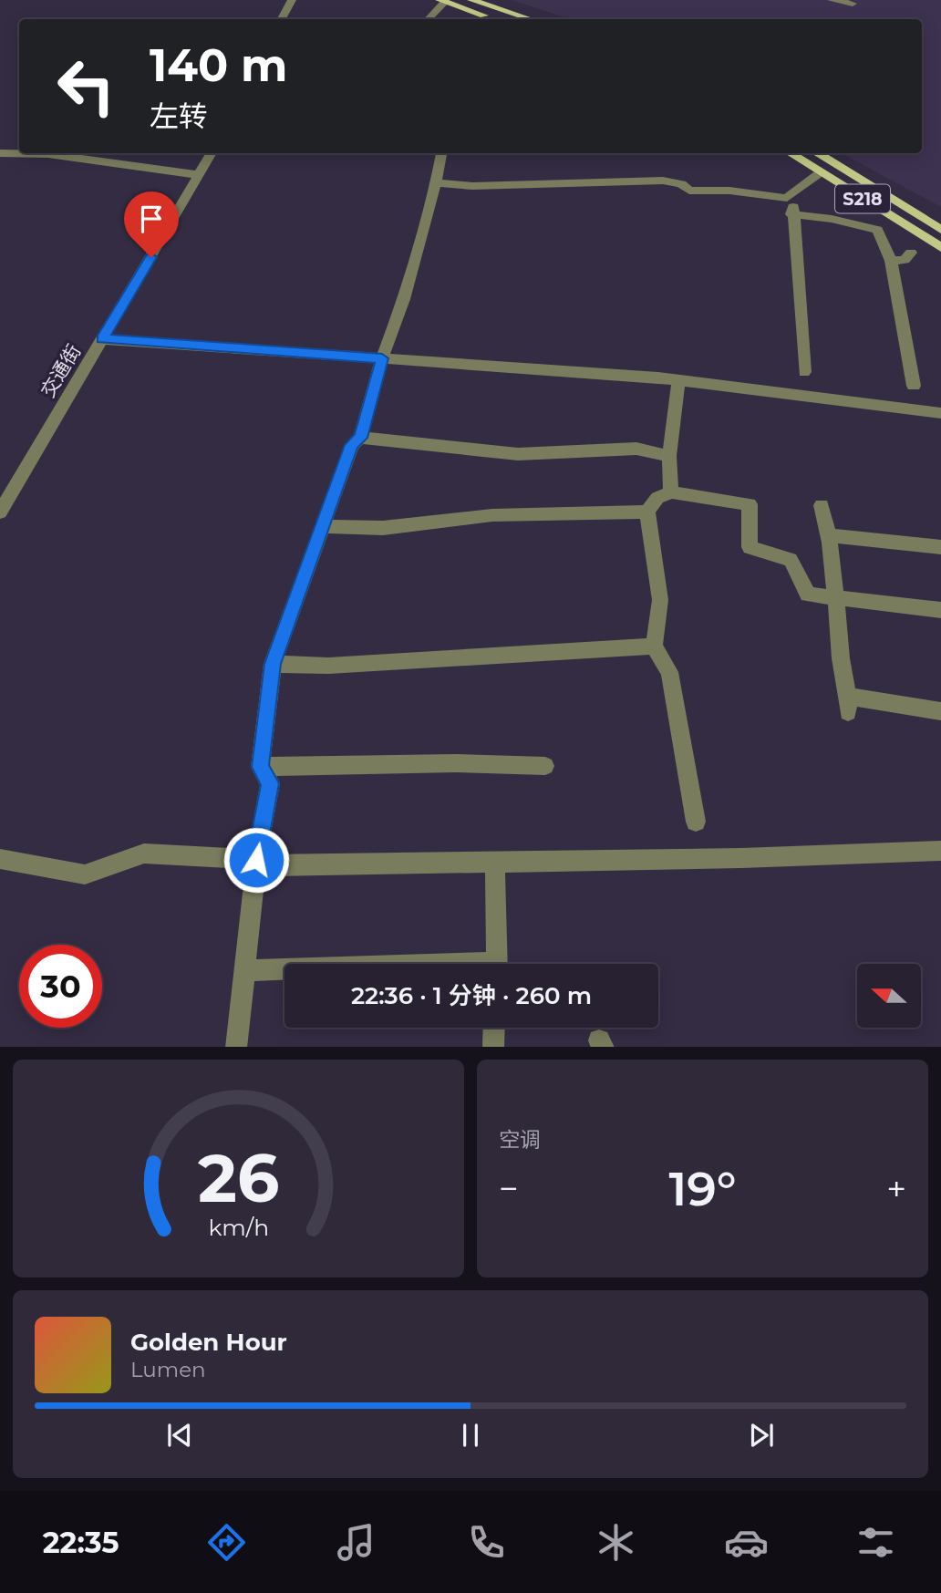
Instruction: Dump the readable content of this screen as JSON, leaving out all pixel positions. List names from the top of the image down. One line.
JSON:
{"streets":{"main road":["S218"],"street":["交通街"]},"north":"left","page":{"turn":["140 m","左转"],"limit":"30","trip":"22:36 · 1 分钟 · 260 m","tile":"空调","heat":["−","19°","+"],"song":["Golden Hour","Lumen"],"tabs":"22:35","gauge":["26","km/h"]}}
